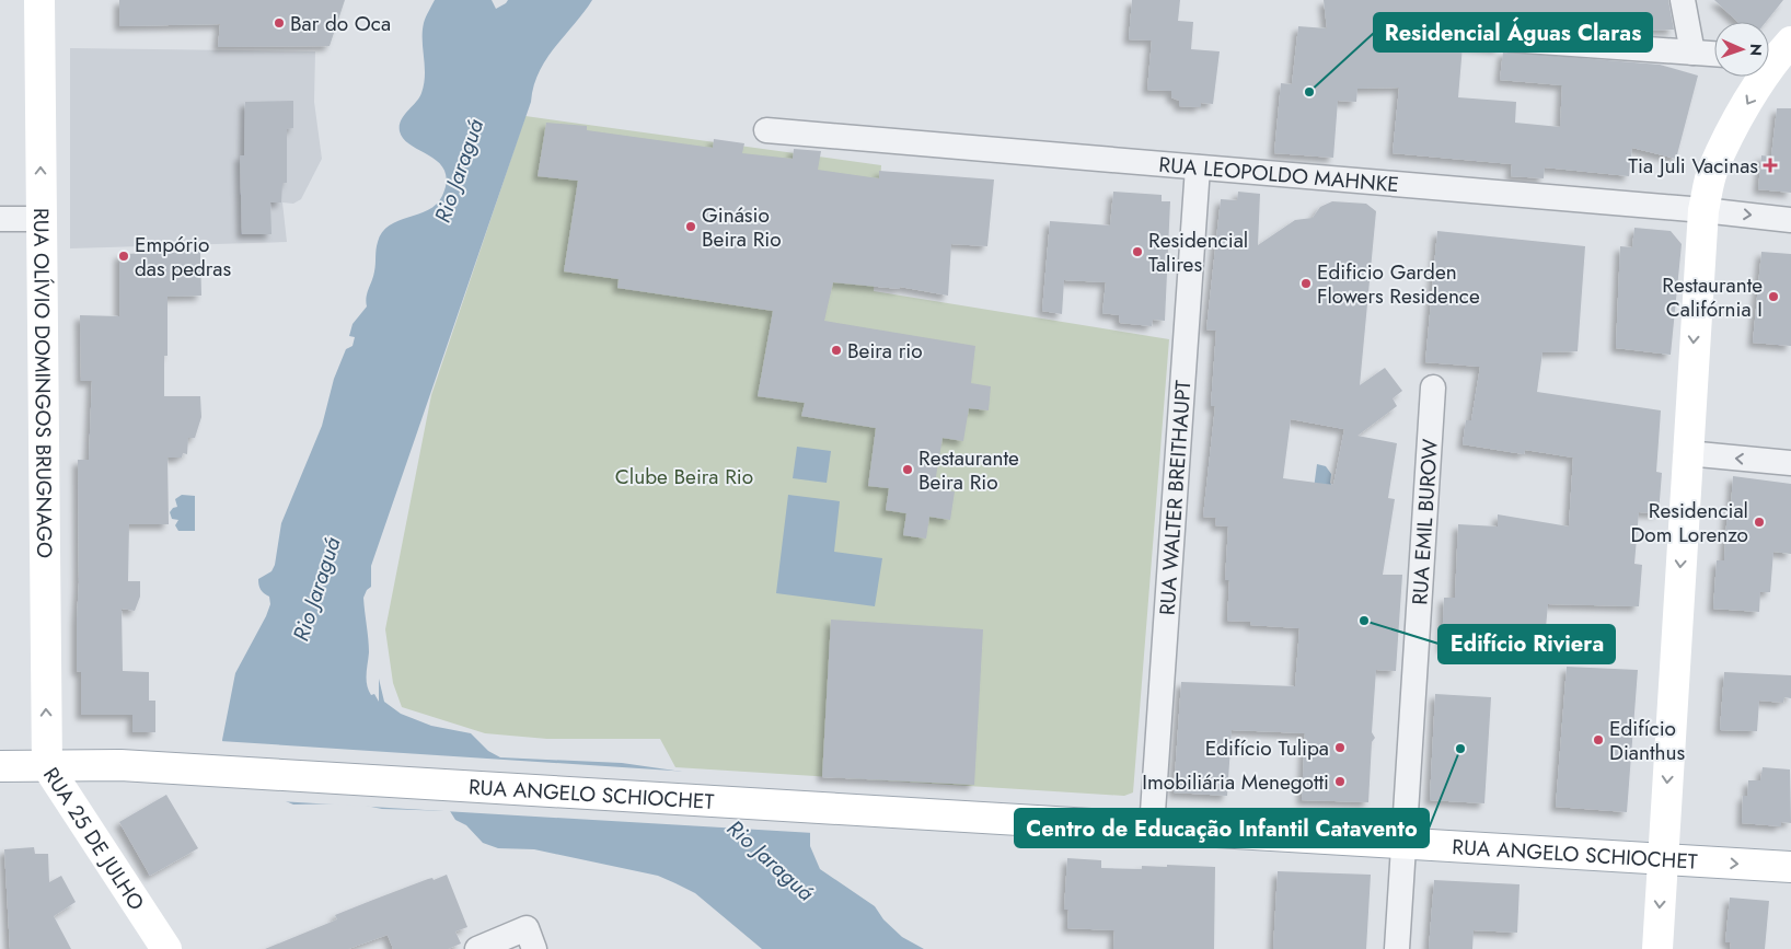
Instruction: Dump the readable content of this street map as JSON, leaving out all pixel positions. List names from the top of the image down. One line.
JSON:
{"streets":{"main road":["RUA OLÍVIO DOMINGOS BRUGNAGO","RUA ANGELO SCHIOCHET","RUA 25 DE JULHO"],"street":["RUA LEOPOLDO MAHNKE","RUA WALTER BREITHAUPT","RUA EMIL BUROW"]},"crossings":[["RUA LEOPOLDO MAHNKE","RUA WALTER BREITHAUPT"],["RUA OLÍVIO DOMINGOS BRUGNAGO","RUA ANGELO SCHIOCHET"],["RUA OLÍVIO DOMINGOS BRUGNAGO","RUA 25 DE JULHO"],["RUA WALTER BREITHAUPT","RUA ANGELO SCHIOCHET"],["RUA EMIL BUROW","RUA ANGELO SCHIOCHET"],["RUA ANGELO SCHIOCHET","RUA 25 DE JULHO"]],"one_way":["RUA OLÍVIO DOMINGOS BRUGNAGO"],"water":["Rio Jaraguá"],"parks":["Clube Beira Rio"],"places":{"other":["Bar do Oca","Residencial Águas Claras","Ginásio Beira Rio","Residencial Talires","Empório das pedras","Edificio Garden Flowers Residence","Restaurante Califórnia I","Beira rio","Restaurante Beira Rio","Residencial Dom Lorenzo","Edifício Riviera","Edifício Dianthus","Edifício Tulipa","Centro de Educação Infantil Catavento","Imobiliária Menegotti"],"health":["Tia Juli Vacinas"]},"north":"right"}
